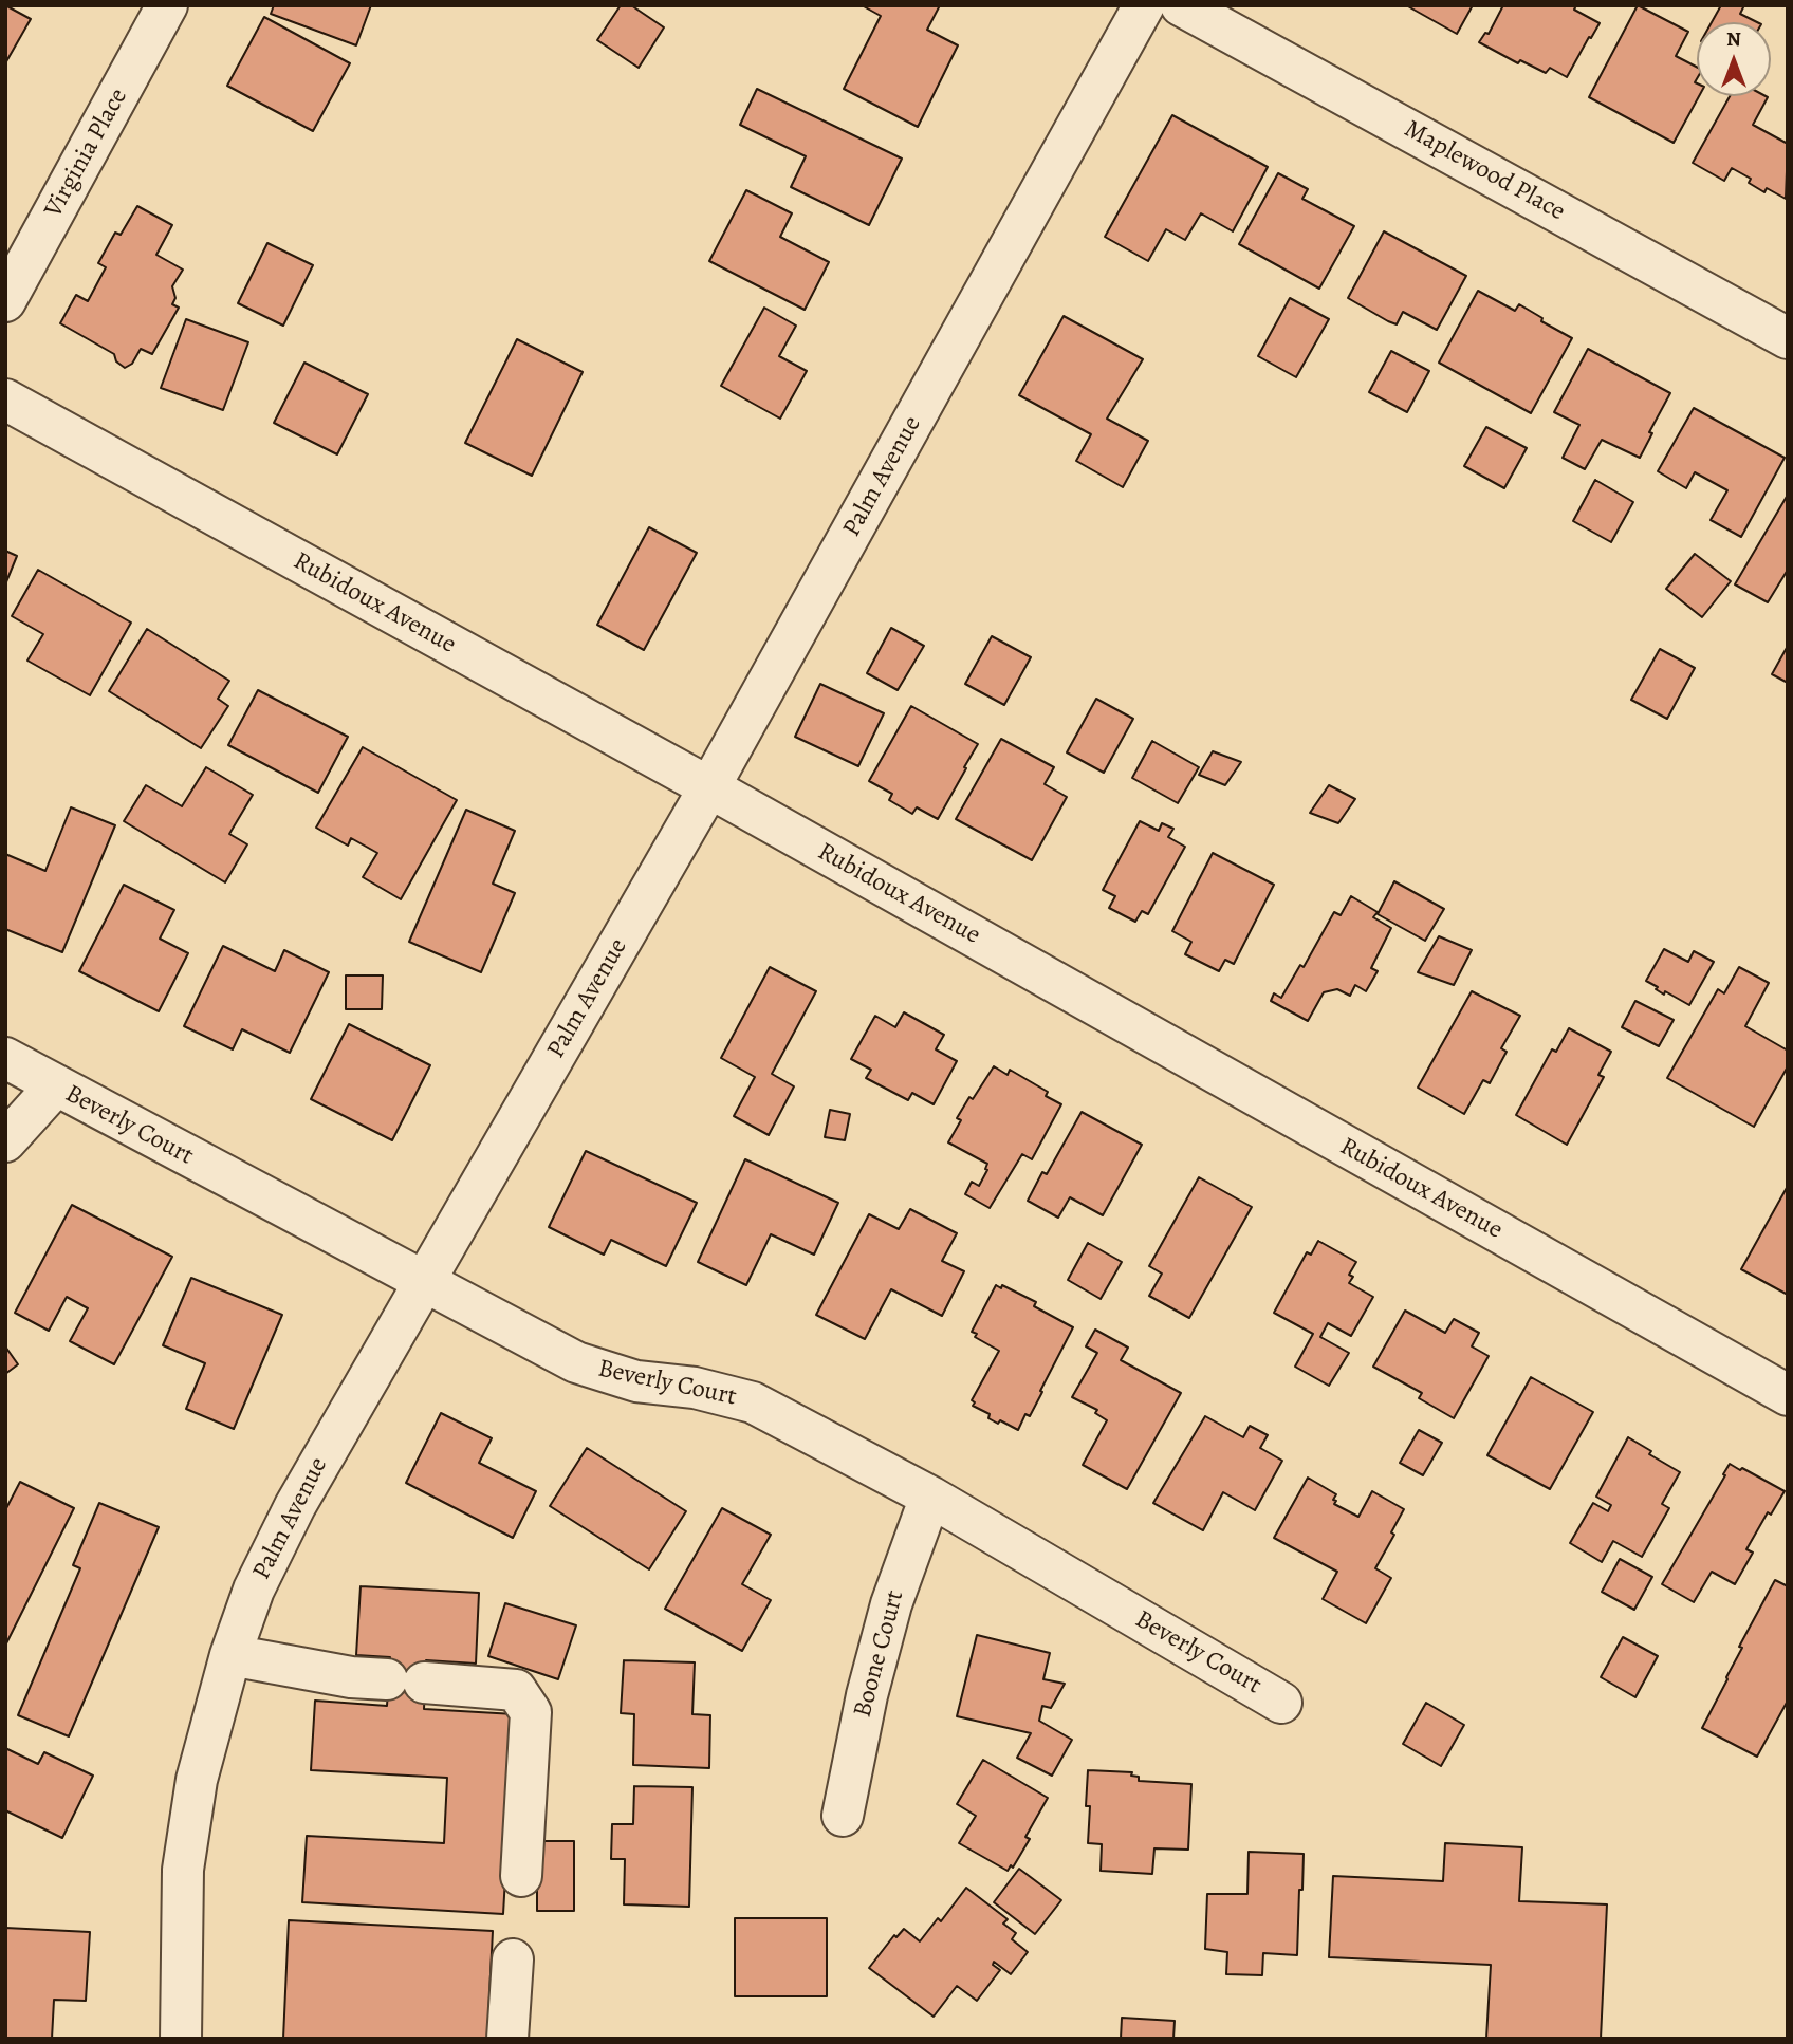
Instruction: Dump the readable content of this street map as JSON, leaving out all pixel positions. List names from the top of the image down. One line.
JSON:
{"streets":{"street":["Virginia Place","Maplewood Place","Palm Avenue","Rubidoux Avenue","Beverly Court","Boone Court"]},"crossings":[["Palm Avenue","Rubidoux Avenue"],["Palm Avenue","Beverly Court"],["Beverly Court","Boone Court"]],"north":"top"}
